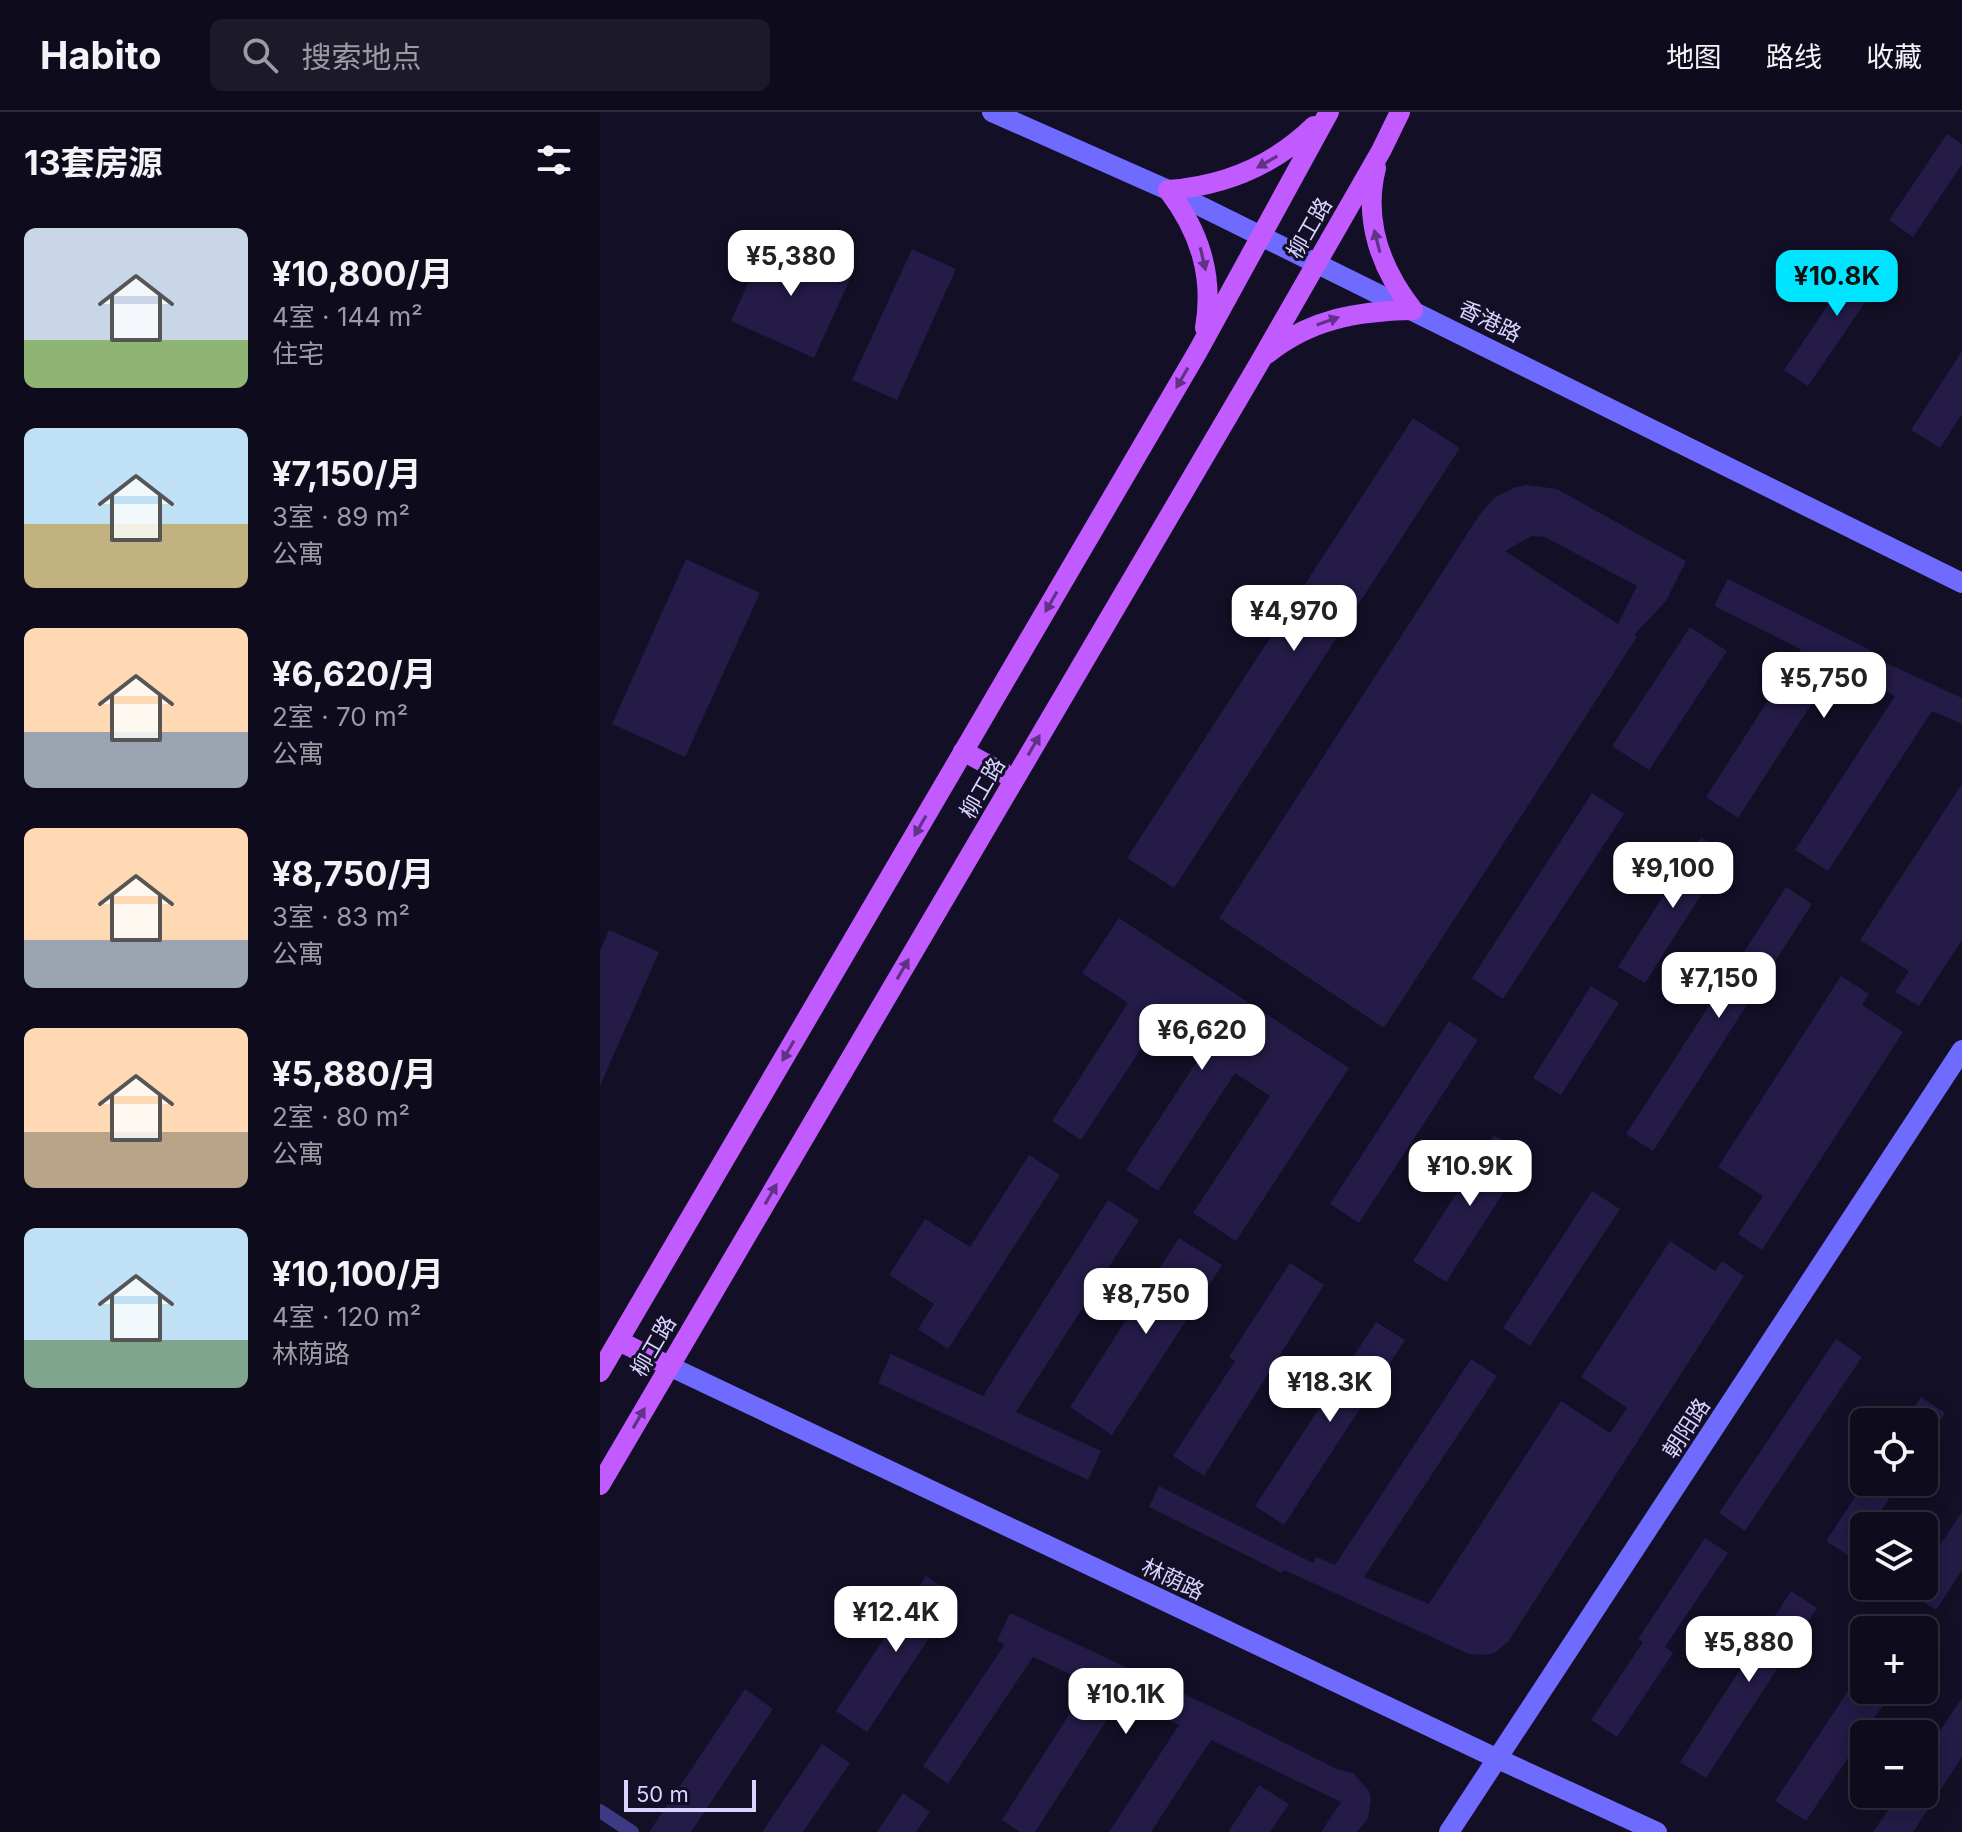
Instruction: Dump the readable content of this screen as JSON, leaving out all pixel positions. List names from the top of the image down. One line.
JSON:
{"streets":{"main road":["柳工路"],"street":["香港路","朝阳路","林荫路"]},"crossings":[["柳工路","香港路"],["柳工路","林荫路"],["朝阳路","林荫路"]],"scale_bar":"50 m","page":{"header":"Habito","search":"搜索地点","nav":["地图","路线","收藏"],"heading":"13套房源","list":[{"name":"¥10,800/月","note":"4室 · 144 m² · 住宅"},{"name":"¥7,150/月","note":"3室 · 89 m² · 公寓"},{"name":"¥6,620/月","note":"2室 · 70 m² · 公寓"},{"name":"¥8,750/月","note":"3室 · 83 m² · 公寓"},{"name":"¥5,880/月","note":"2室 · 80 m² · 公寓"},{"name":"¥10,100/月","note":"4室 · 120 m² · 林荫路"}],"price":["¥5,380","¥10.8K","¥4,970","¥5,750","¥9,100","¥7,150","¥6,620","¥10.9K","¥8,750","¥18.3K","¥12.4K","¥5,880","¥10.1K"],"map_buttons":["+","−"],"scale":"50 m"}}
